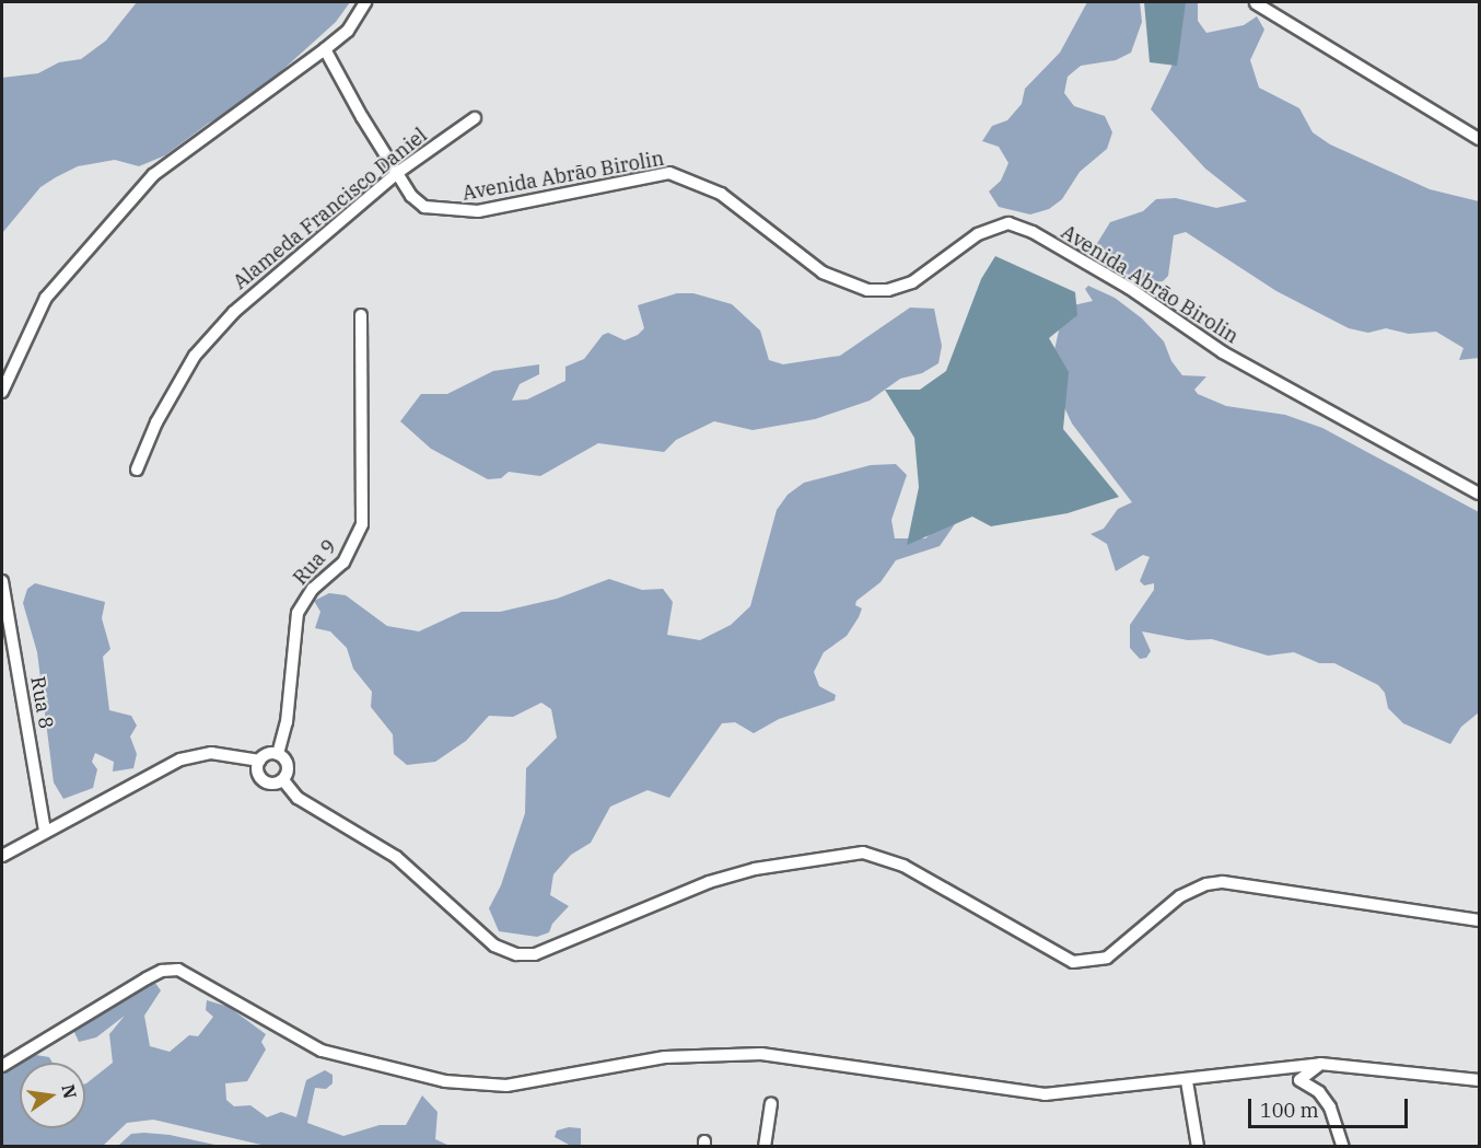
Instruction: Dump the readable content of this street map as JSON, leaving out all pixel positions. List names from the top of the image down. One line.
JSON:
{"streets":{"street":["Avenida Abrão Birolin","Alameda Francisco Daniel","Rua 9","Rua 8"]},"crossings":[["Avenida Abrão Birolin","Alameda Francisco Daniel"]],"scale_bar":"100 m","north":"right"}
